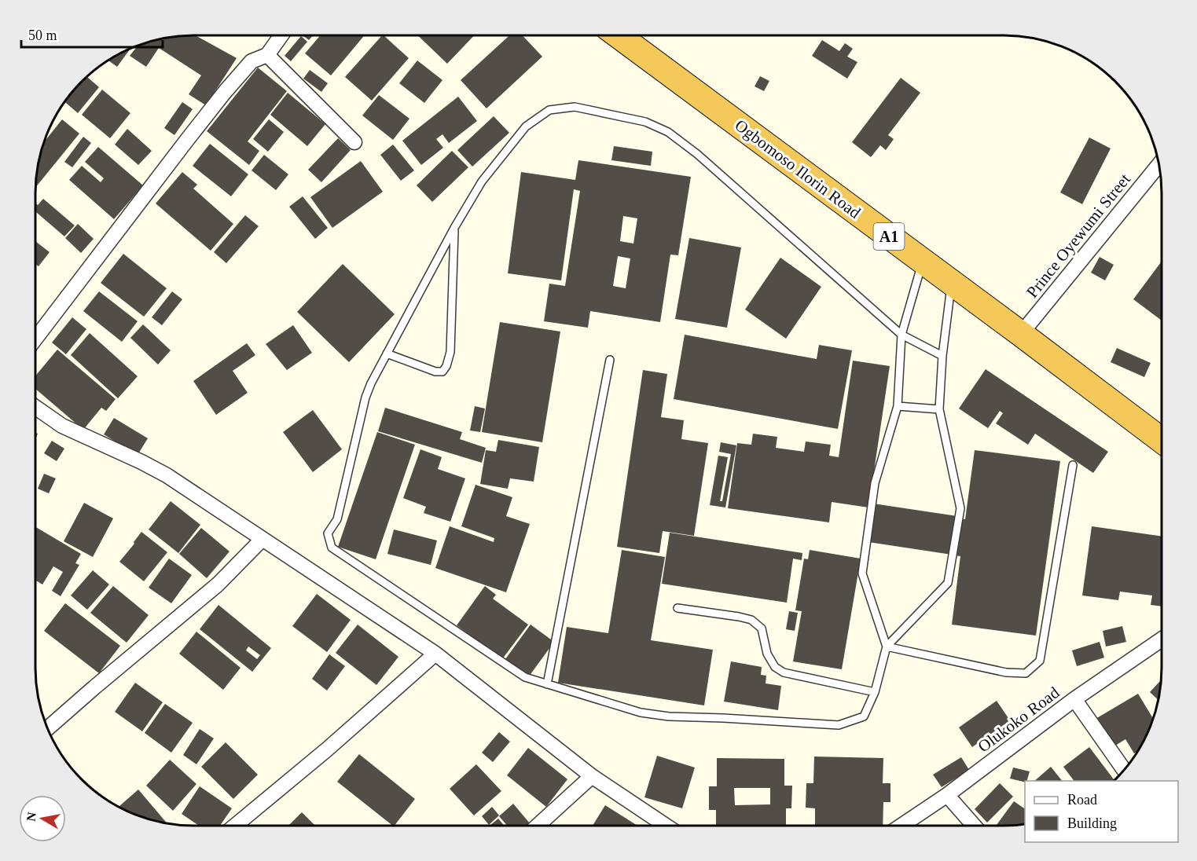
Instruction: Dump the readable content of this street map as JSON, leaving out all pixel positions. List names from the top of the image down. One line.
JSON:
{"streets":{"highway":["Ogbomoso Ilorin Road","A1"],"street":["Prince Oyewumi Street","Olukoko Road"]},"crossings":[["Ogbomoso Ilorin Road","Prince Oyewumi Street"]],"legend":["Road","Building"],"scale_bar":"50 m","north":"left"}
